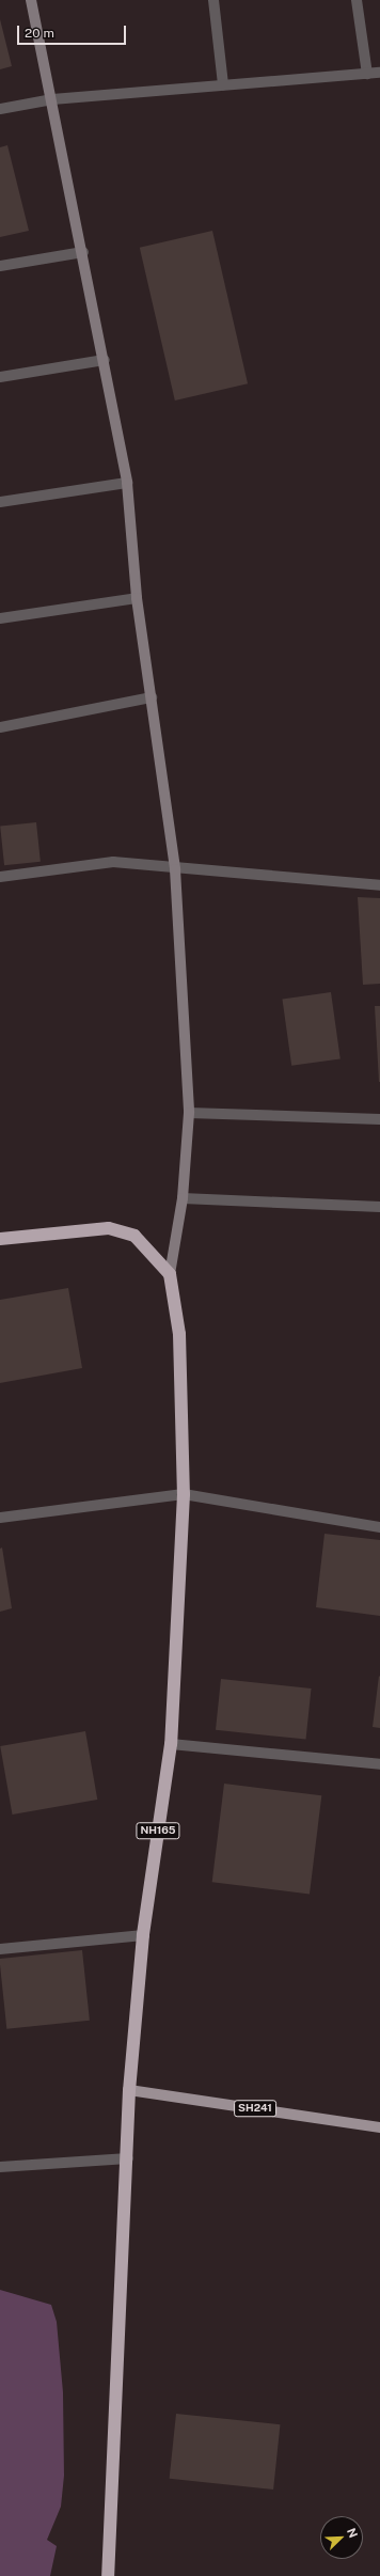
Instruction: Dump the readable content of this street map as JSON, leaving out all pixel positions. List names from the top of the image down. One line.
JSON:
{"streets":{"highway":["NH165"],"main road":["SH241"]},"crossings":[["NH165","SH241"]],"scale_bar":"20 m","north":"top right"}
